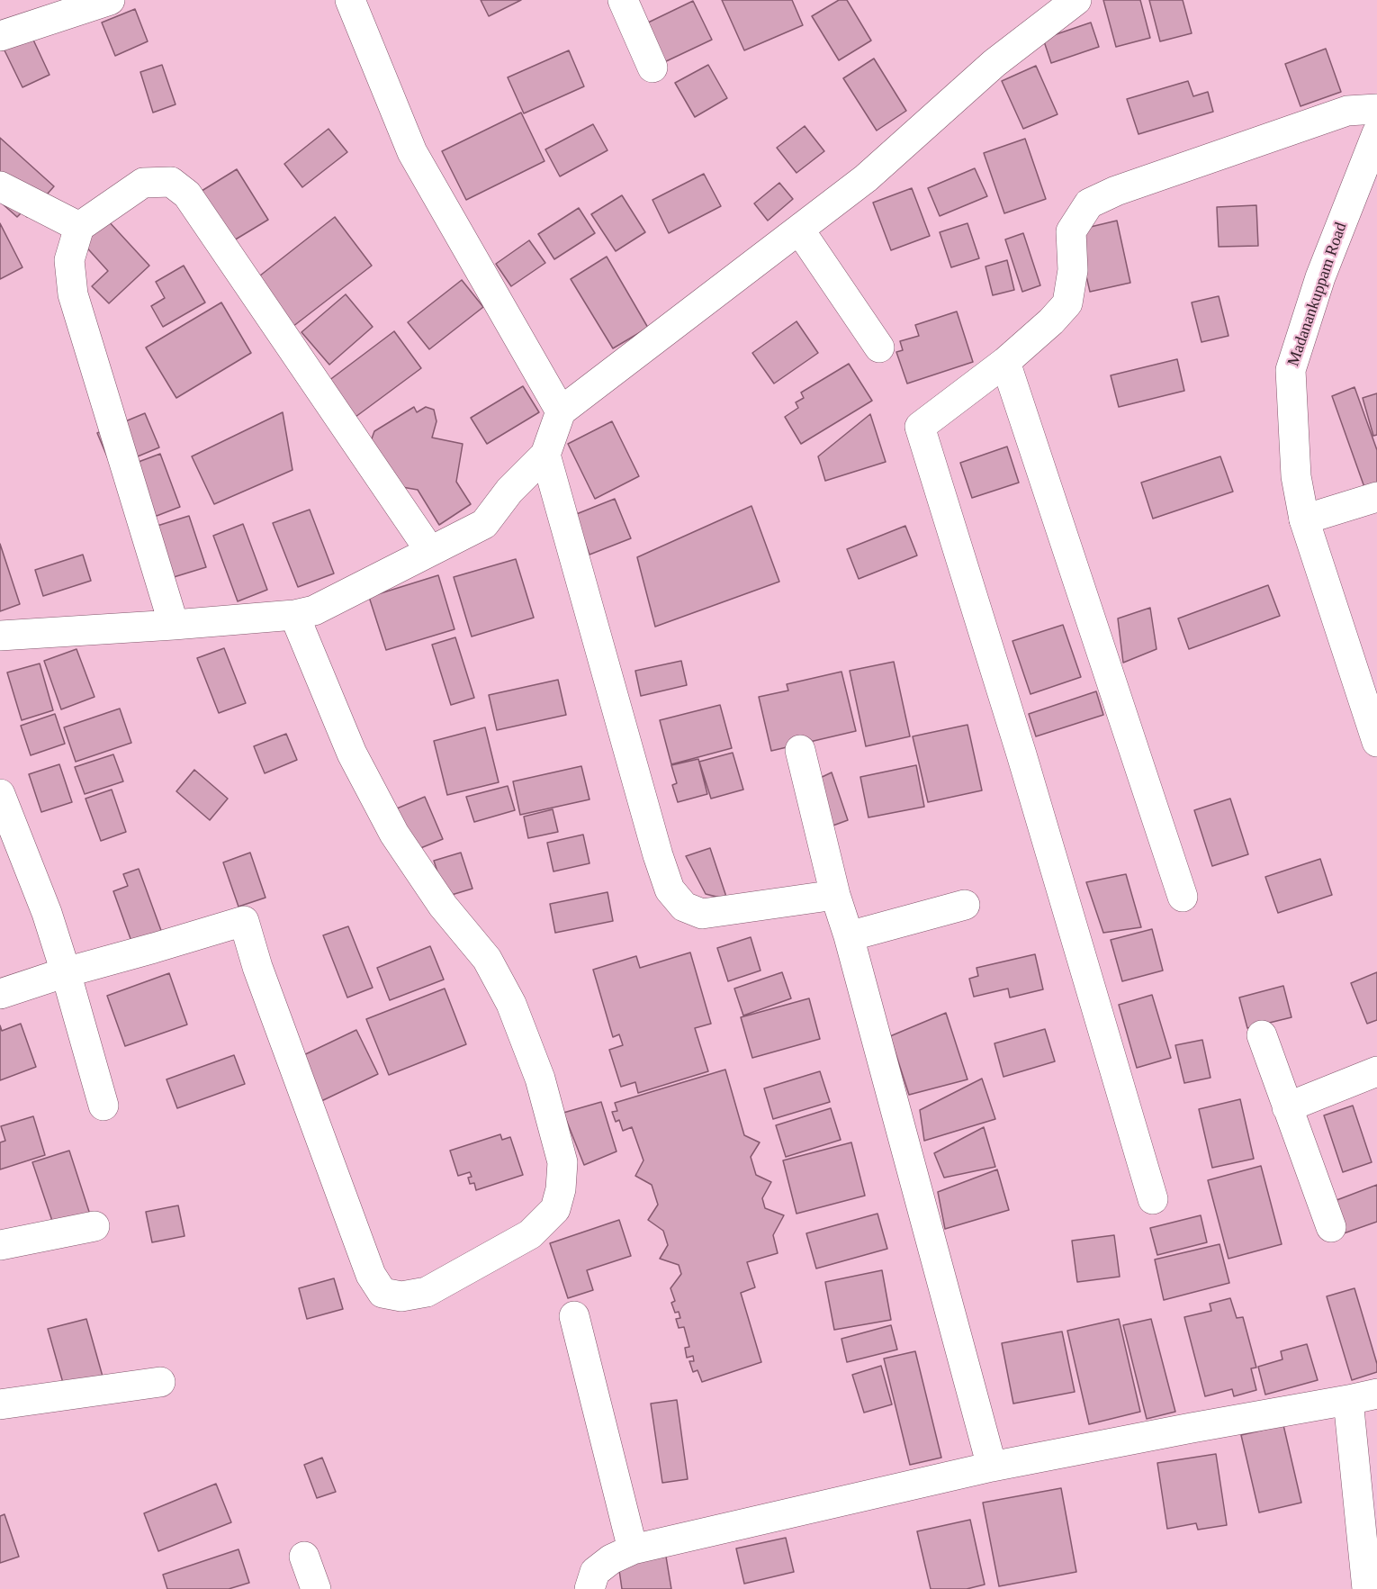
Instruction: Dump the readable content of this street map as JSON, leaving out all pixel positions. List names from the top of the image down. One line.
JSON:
{"streets":{"street":["Madanankuppam Road"]}}
